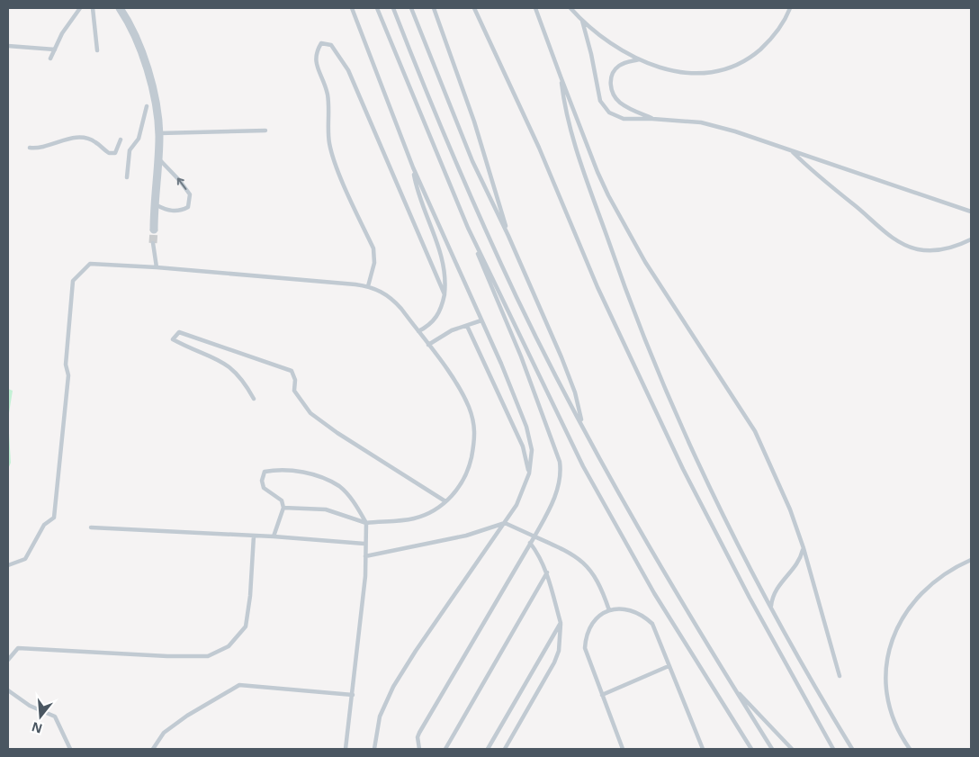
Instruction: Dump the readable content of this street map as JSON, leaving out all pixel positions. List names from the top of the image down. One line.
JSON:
{"north":"bottom"}
